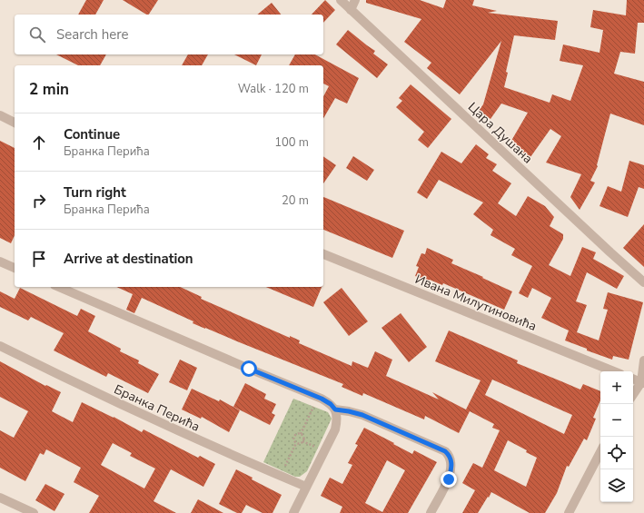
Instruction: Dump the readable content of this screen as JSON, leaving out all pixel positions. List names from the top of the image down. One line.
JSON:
{"streets":{"street":["Цара Душана","Ивана Милутиновића","Бранка Перића"]},"page":{"search":"Search here","heading":["2 min","Walk · 120 m"],"list":[["Continue","Бранка Перића","100 m"],["Turn right","Бранка Перића","20 m"],"Arrive at destination"],"map_buttons":["+","−"]}}
